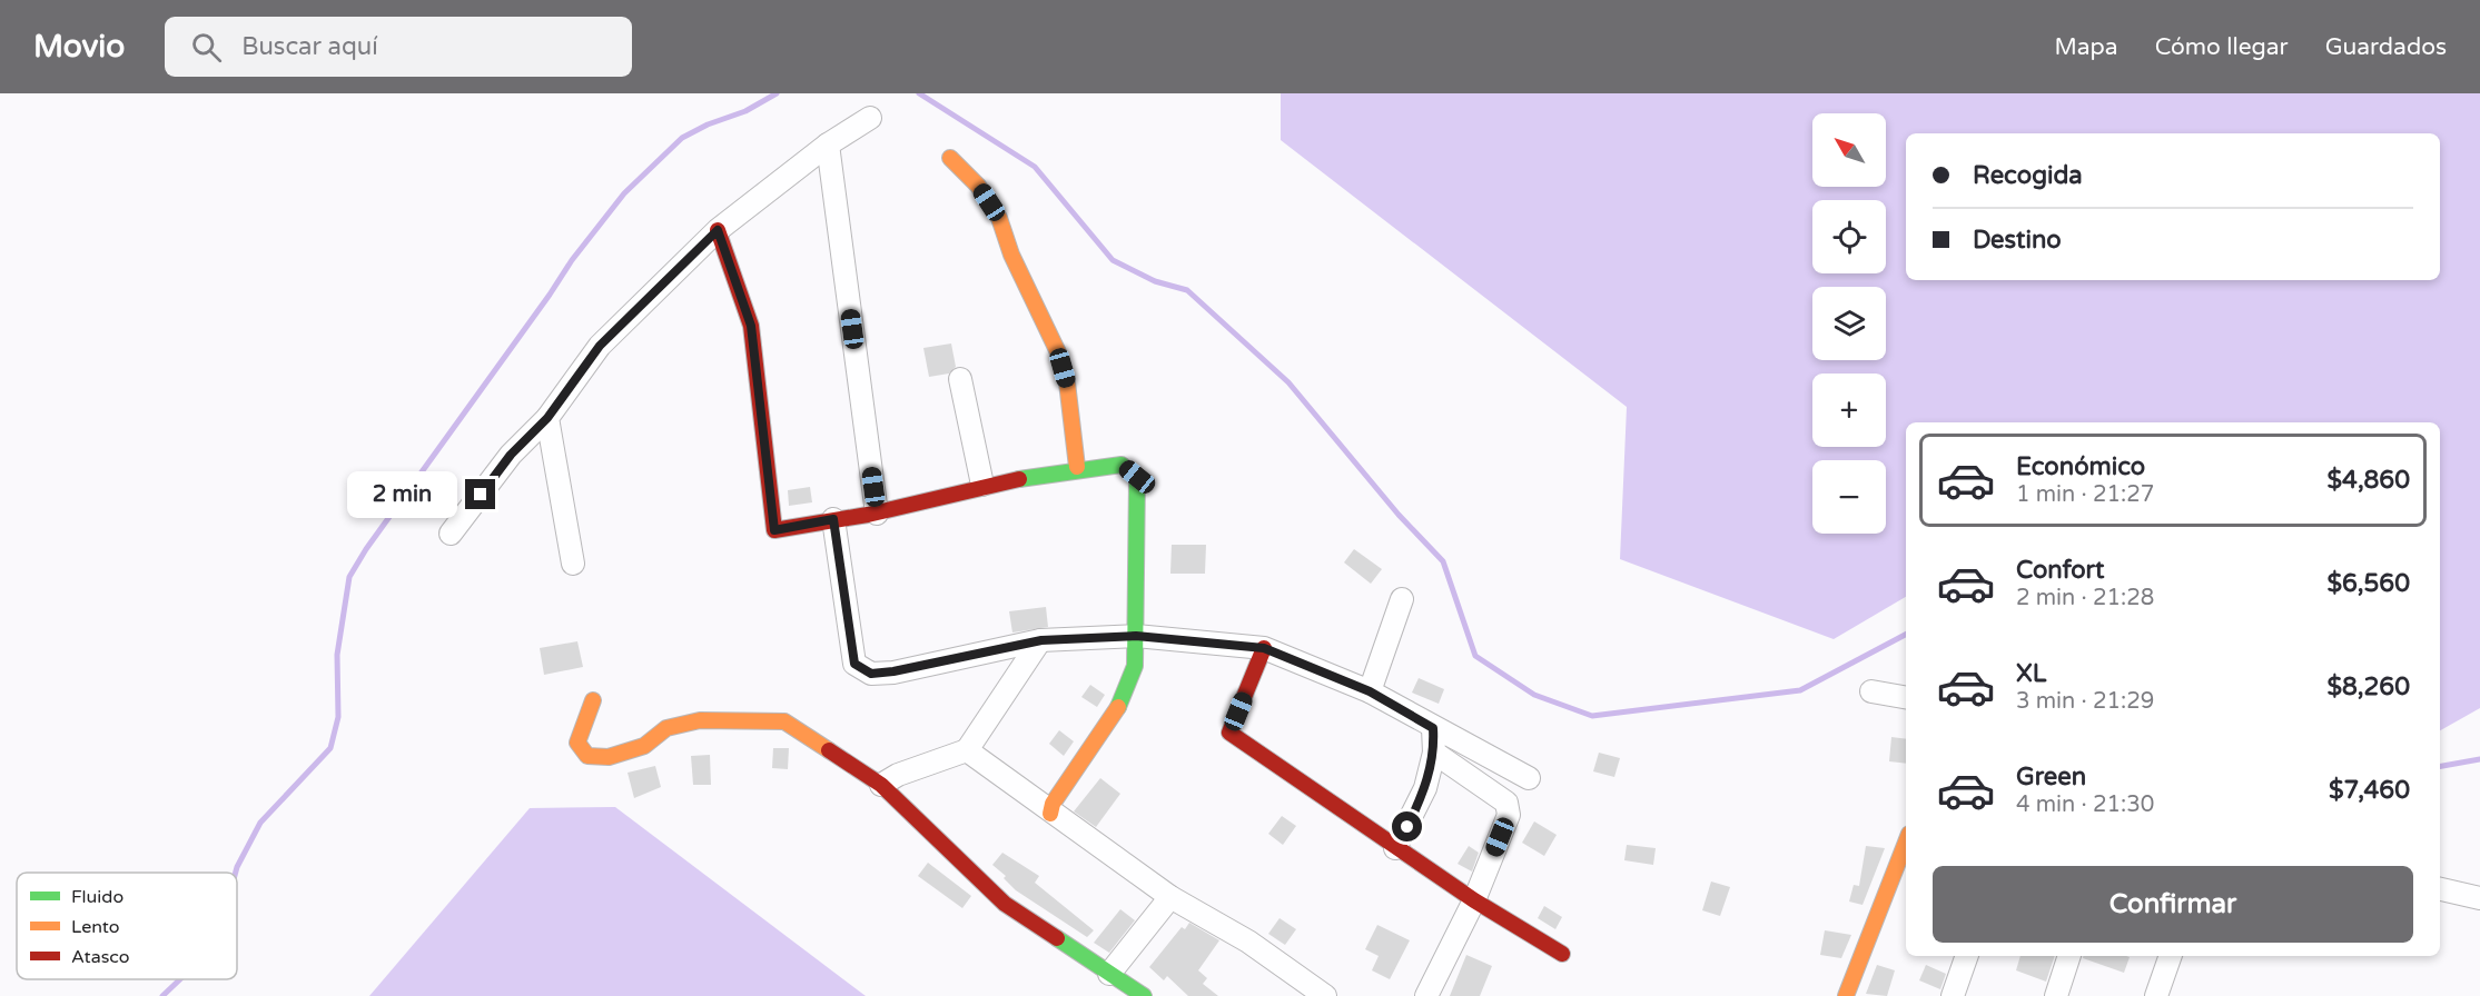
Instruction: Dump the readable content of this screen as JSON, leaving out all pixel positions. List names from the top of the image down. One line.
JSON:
{"legend":["Fluido","Lento","Atasco"],"north":"top left","page":{"header":"Movio","search":"Buscar aquí","nav":["Mapa","Cómo llegar","Guardados"],"map_buttons":["+","−"],"banner":["Recogida","Destino"],"list":[{"name":"Económico","note":"1 min · 21:27","value":"$4,860"},{"name":"Confort","note":"2 min · 21:28","value":"$6,560"},{"name":"XL","note":"3 min · 21:29","value":"$8,260"},{"name":"Green","note":"4 min · 21:30","value":"$7,460"}],"bubble":"2 min","buttons":"Confirmar"}}
